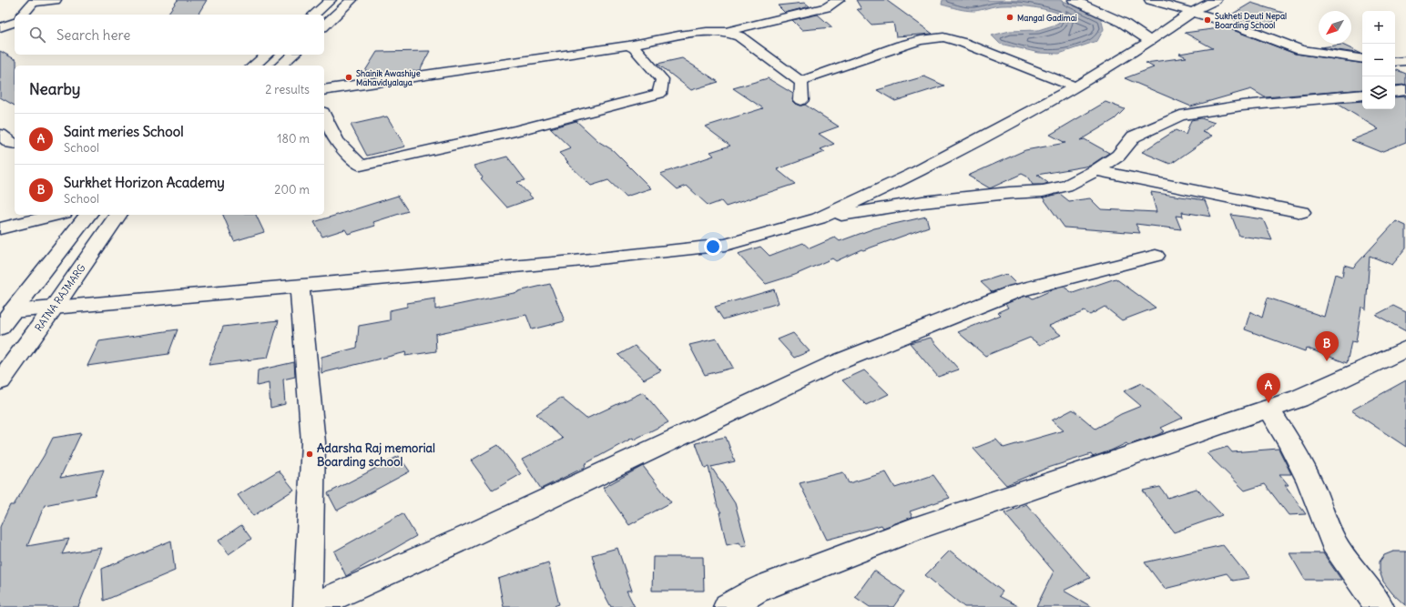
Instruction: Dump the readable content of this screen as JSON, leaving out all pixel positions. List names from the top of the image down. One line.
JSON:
{"streets":{"street":["RATNA RAJMARG"]},"places":["Mangal Gadimai","Sukheti Deuti Nepal Boarding School","Shainik Awashiye Mahavidyalaya","Adarsha Raj memorial Boarding school"],"north":"bottom left","page":{"map_buttons":["+","−"],"search":"Search here","heading":["Nearby","2 results"],"list":[{"mark":"A","name":"Saint meries School","note":"School","value":"180 m"},{"mark":"B","name":"Surkhet Horizon Academy","note":"School","value":"200 m"}],"pins":["B","A"]}}
